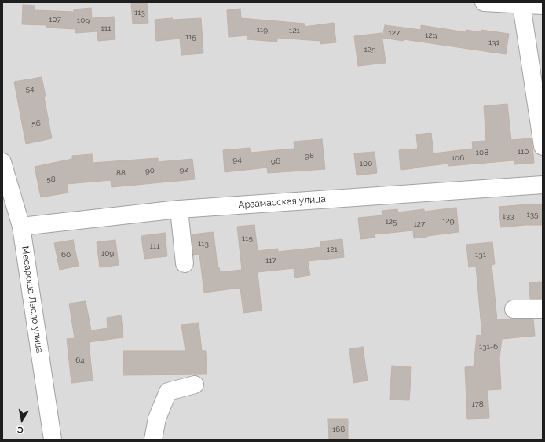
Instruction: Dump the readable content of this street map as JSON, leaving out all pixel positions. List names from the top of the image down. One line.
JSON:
{"streets":{"street":["Арзамасская улица","Месароша Ласло улица"]},"crossings":[["Арзамасская улица","Месароша Ласло улица"]],"house_numbers":["113","107","109","111","119","121","127","129","115","131","125","54","56","110","108","98","106","94","96","100","92","90","88","58","135","133","129","125","127","115","113","111","121","109","60","131","117","131-б","64","178","168"],"north":"bottom"}
